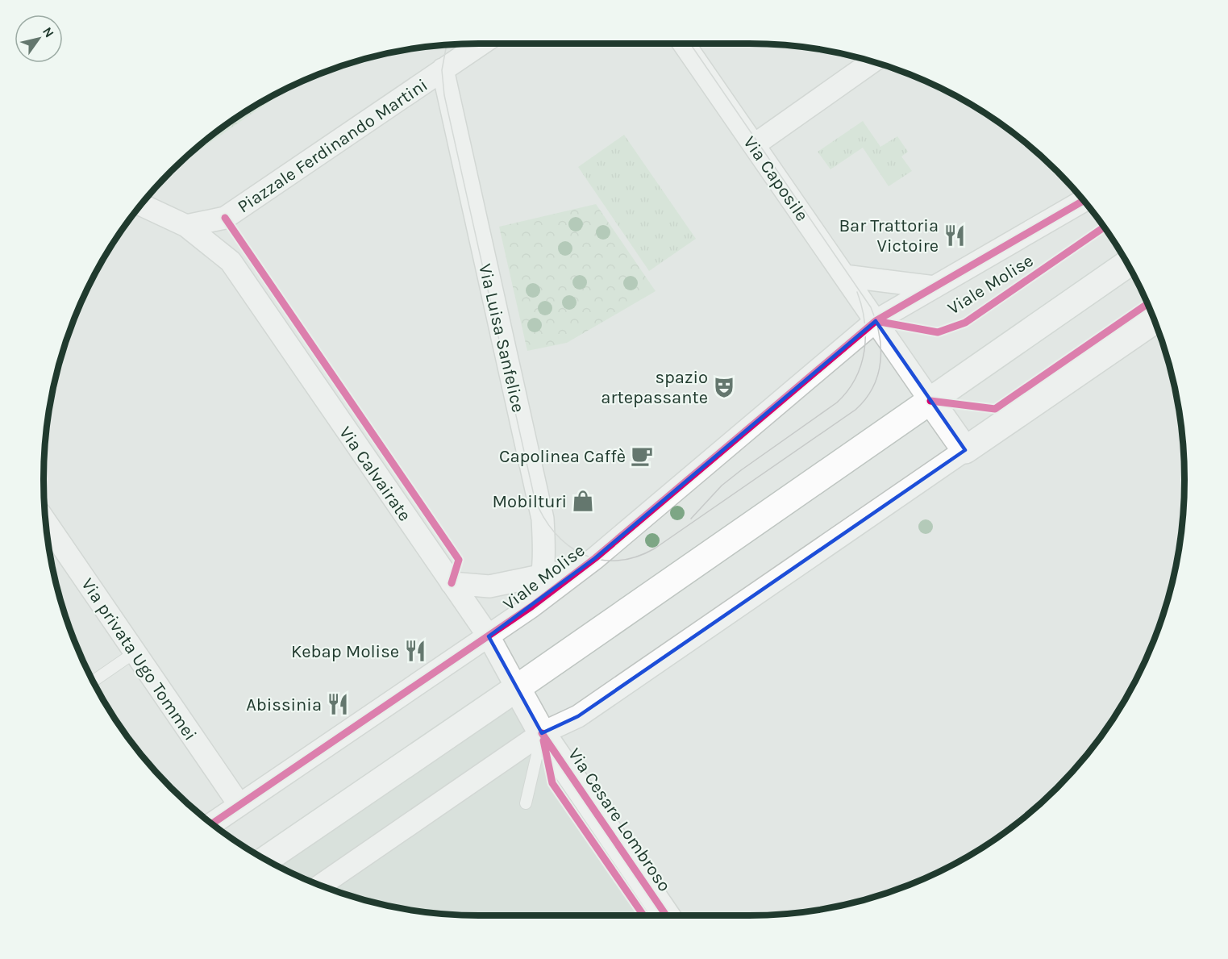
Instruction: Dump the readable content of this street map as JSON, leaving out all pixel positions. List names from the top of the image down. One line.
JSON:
{"streets":{"main road":["Via Cesare Lombroso"],"street":["Piazzale Ferdinando Martini","Via Caposile","Viale Molise","Via Luisa Sanfelice","Via Calvairate","Via privata Ugo Tommei"]},"crossings":[["Piazzale Ferdinando Martini","Via Luisa Sanfelice"],["Piazzale Ferdinando Martini","Via Calvairate"],["Via Caposile","Viale Molise"],["Viale Molise","Via Luisa Sanfelice"],["Viale Molise","Via Calvairate"],["Viale Molise","Via privata Ugo Tommei"],["Via Calvairate","Via Cesare Lombroso"]],"places":{"restaurant":["Bar Trattoria Victoire","Kebap Molise","Abissinia"],"theatre":["spazio artepassante"],"cafe":["Capolinea Caffè"],"shop":["Mobilturi"]},"north":"top right"}
